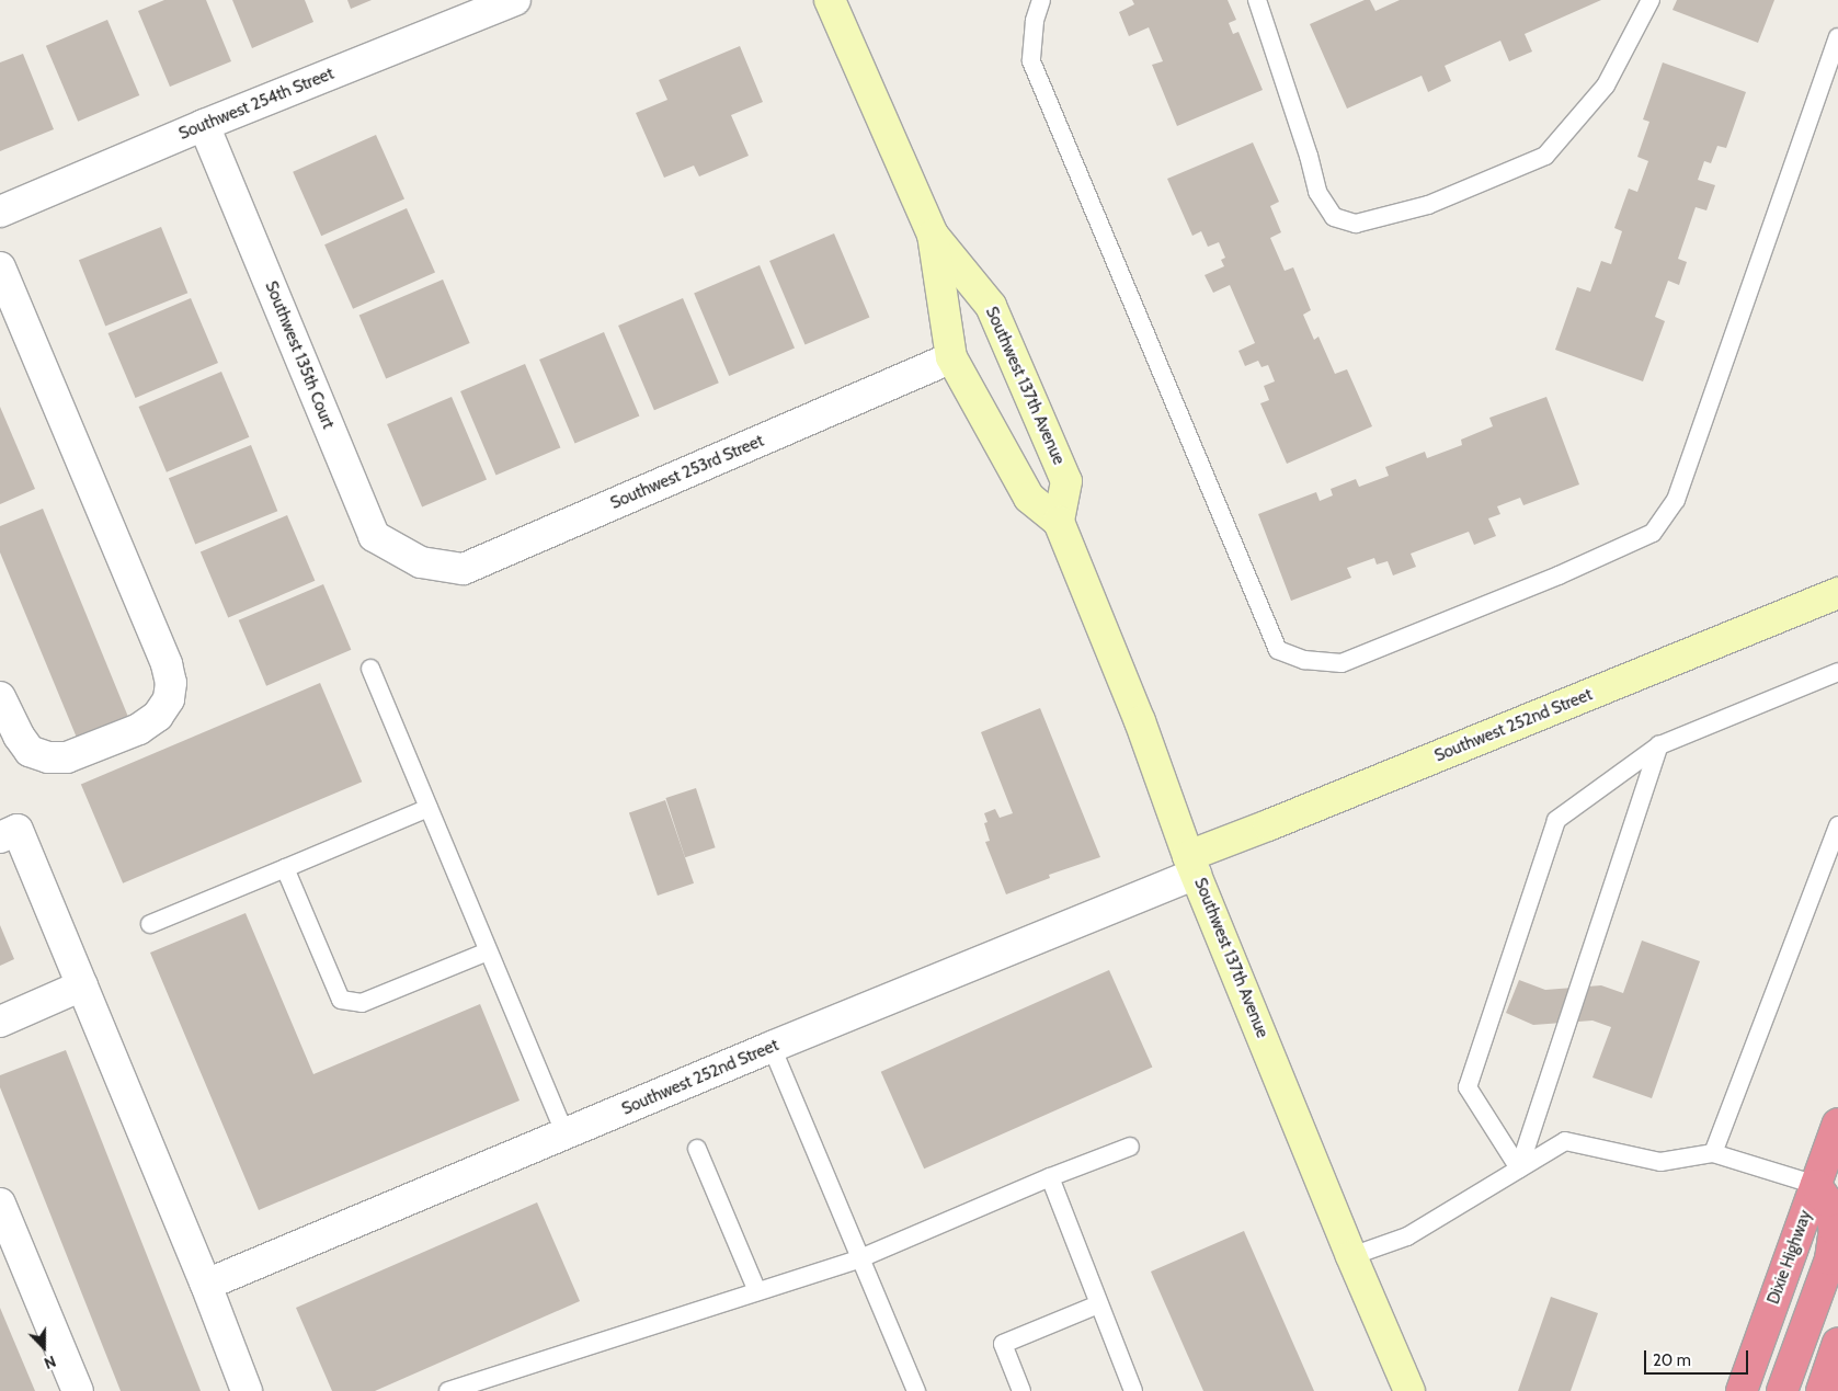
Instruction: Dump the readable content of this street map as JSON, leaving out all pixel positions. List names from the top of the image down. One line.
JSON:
{"streets":{"highway":["Dixie Highway"],"main road":["Southwest 137th Avenue","Southwest 252nd Street"],"street":["Southwest 254th Street","Southwest 135th Court","Southwest 253rd Street"]},"crossings":[["Southwest 254th Street","Southwest 135th Court"],["Southwest 135th Court","Southwest 253rd Street"],["Southwest 137th Avenue","Southwest 253rd Street"],["Southwest 137th Avenue","Southwest 252nd Street"]],"scale_bar":"20 m","north":"bottom"}
